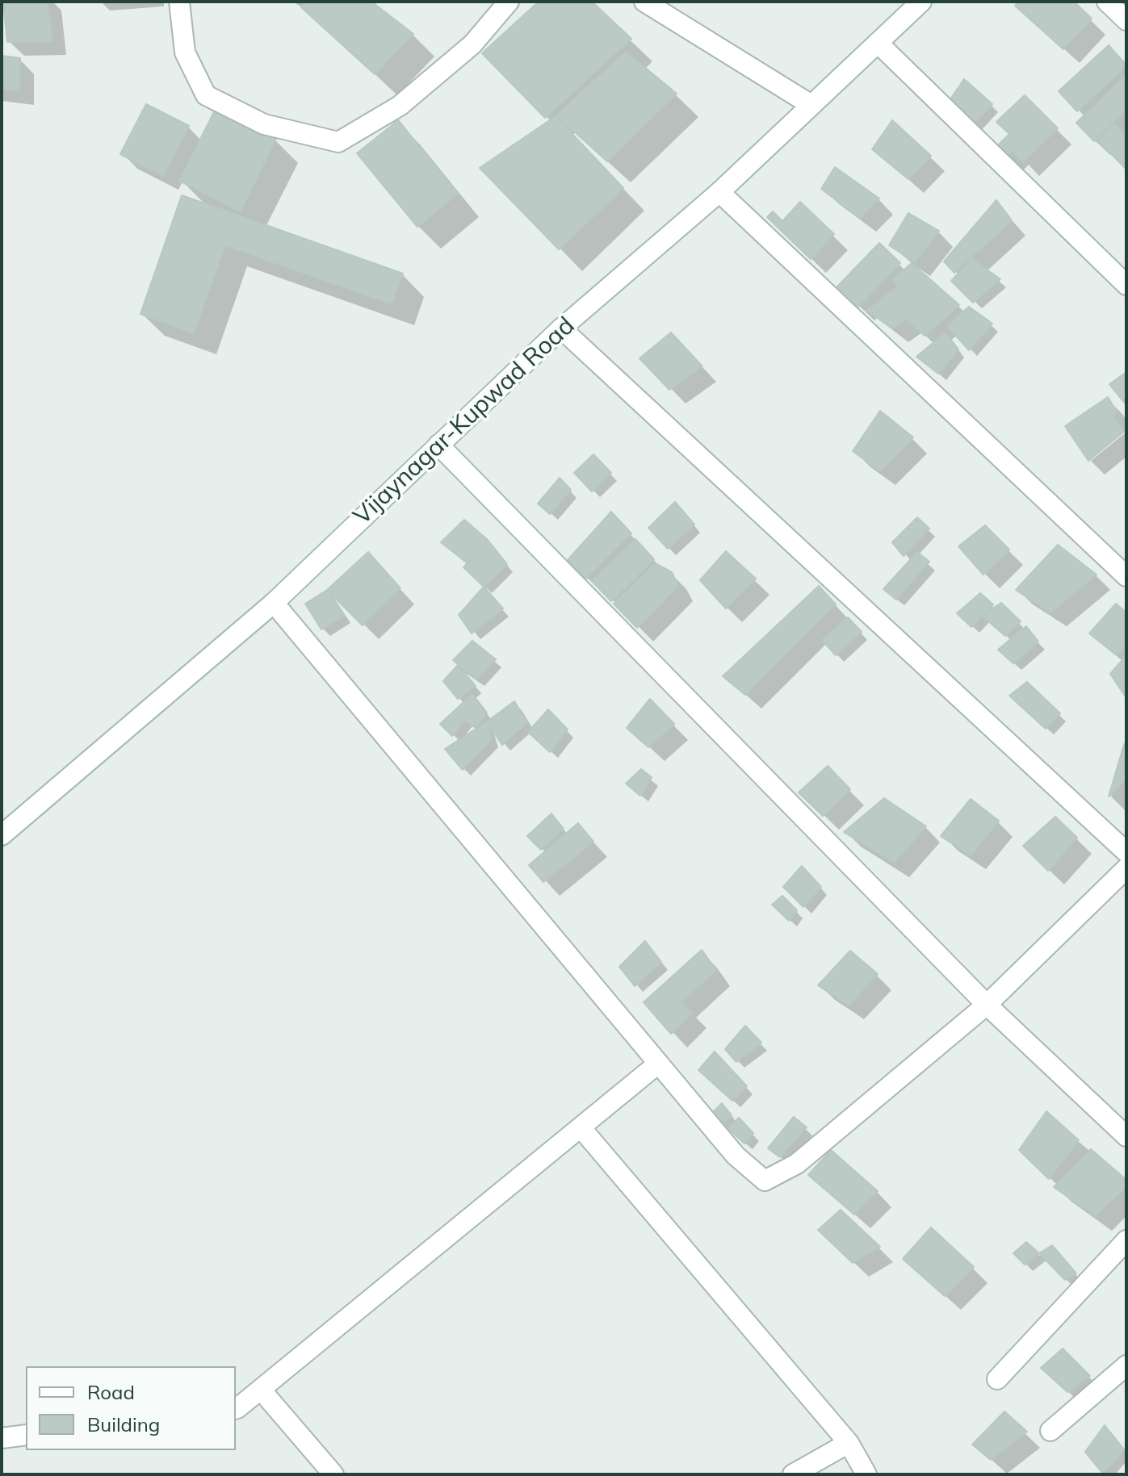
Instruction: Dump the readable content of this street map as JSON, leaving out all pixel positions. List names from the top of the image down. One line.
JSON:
{"streets":{"street":["Vijaynagar-Kupwad Road"]},"legend":["Road","Building"]}
